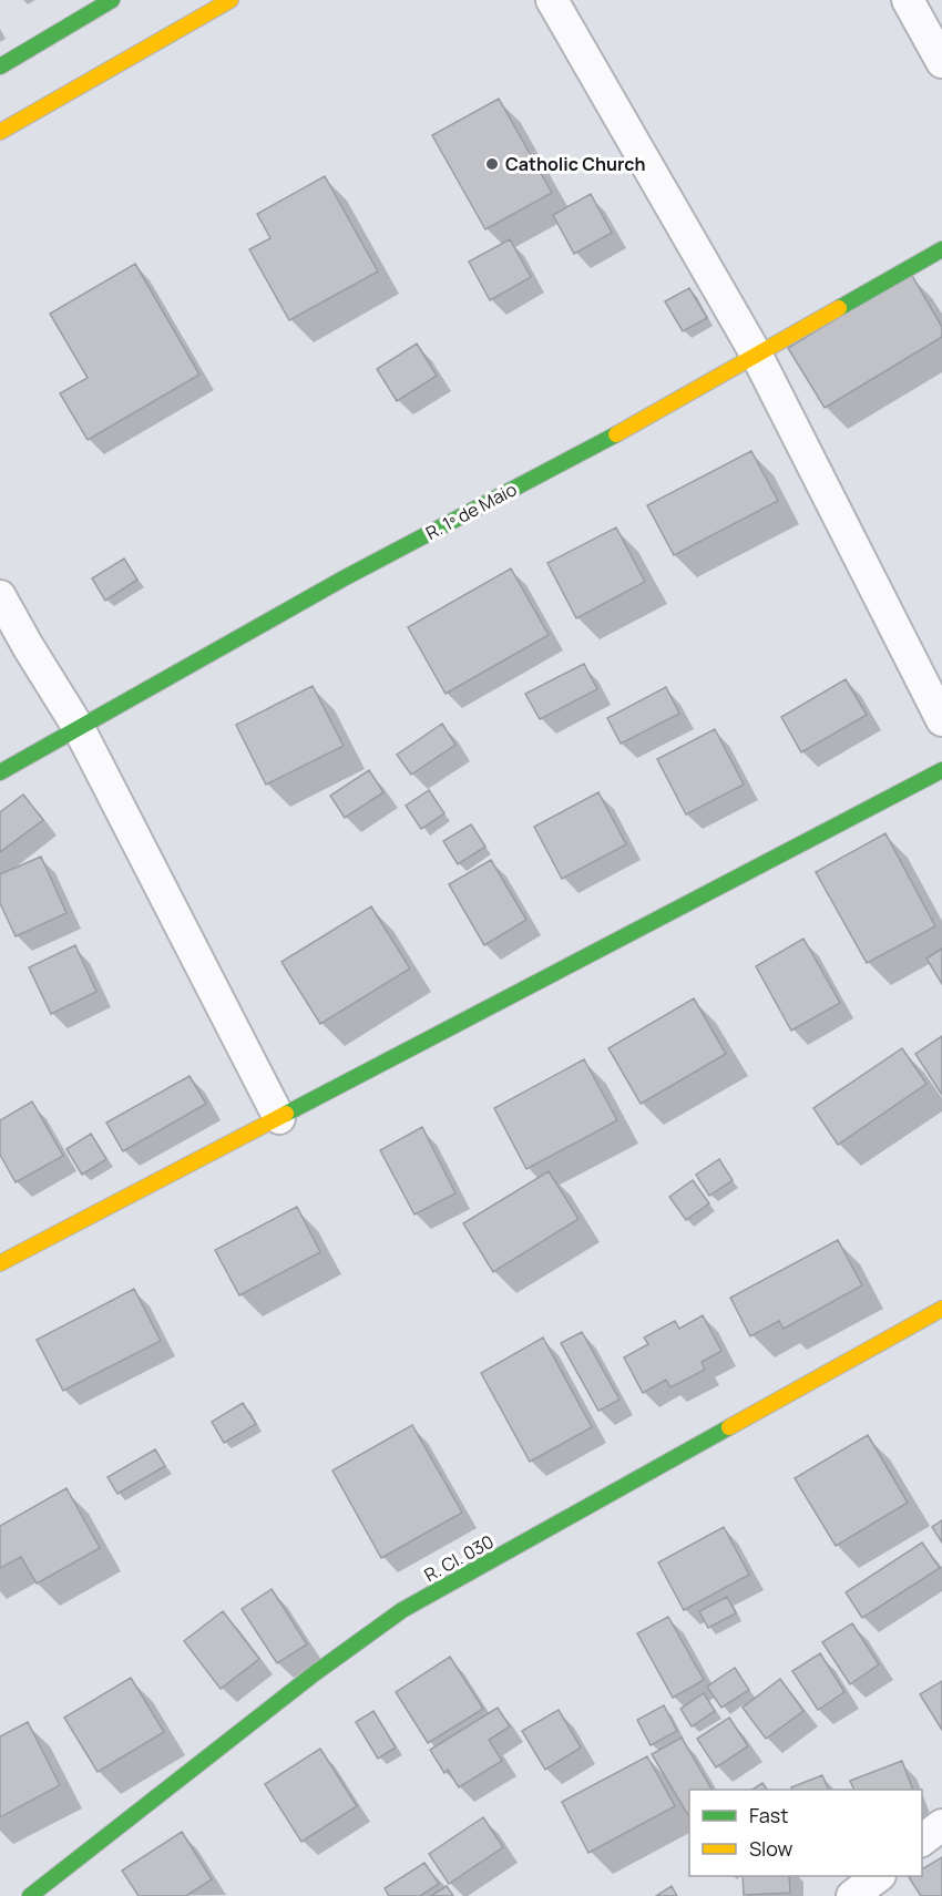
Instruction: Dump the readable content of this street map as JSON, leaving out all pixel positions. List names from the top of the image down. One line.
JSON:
{"streets":{"main road":["R. 1º de Maio","R. Cl. 030"]},"places":["Catholic Church"],"legend":["Fast","Slow"]}
